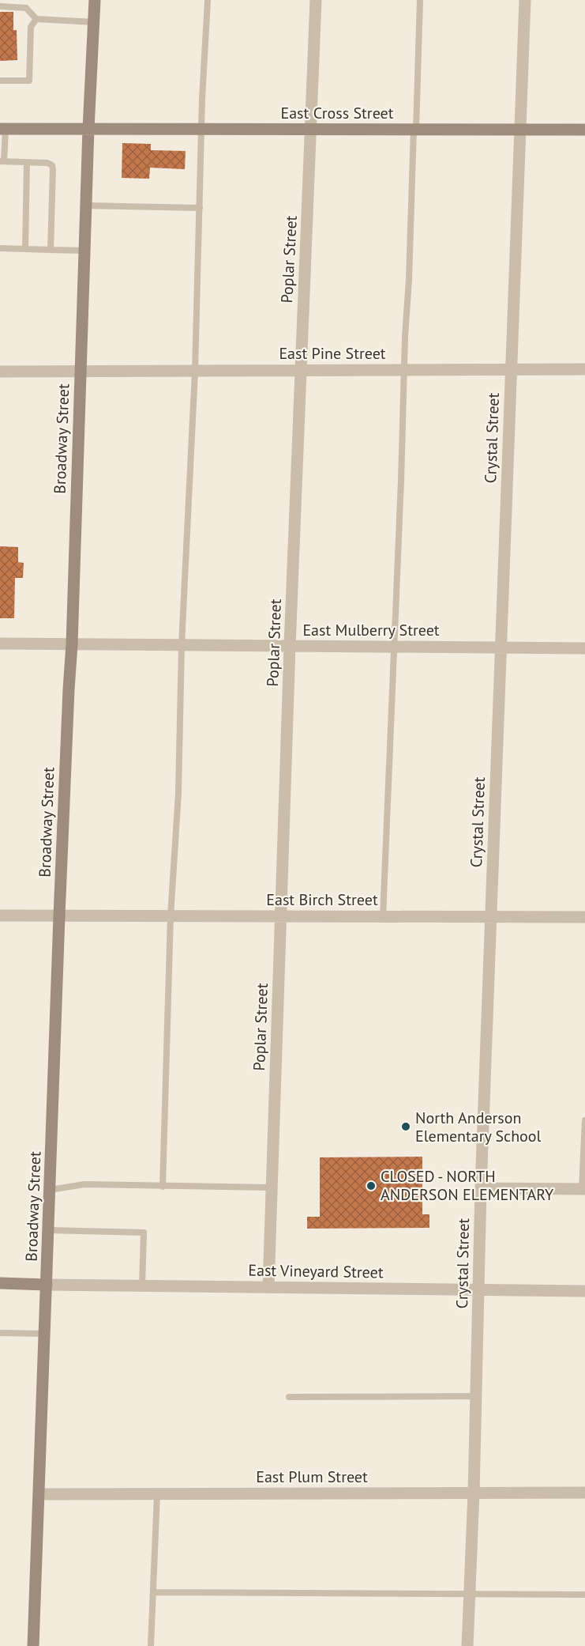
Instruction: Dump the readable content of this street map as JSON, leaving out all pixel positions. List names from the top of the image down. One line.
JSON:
{"streets":{"main road":["East Cross Street","Broadway Street"],"street":["Poplar Street","East Pine Street","Crystal Street","East Mulberry Street","East Birch Street","East Vineyard Street","East Plum Street"]},"crossings":[["East Cross Street","Poplar Street"],["East Cross Street","Crystal Street"],["East Cross Street","Broadway Street"],["Poplar Street","East Pine Street"],["Poplar Street","East Mulberry Street"],["Poplar Street","East Birch Street"],["Poplar Street","East Vineyard Street"],["East Pine Street","Crystal Street"],["East Pine Street","Broadway Street"],["Crystal Street","East Mulberry Street"],["Crystal Street","East Birch Street"],["Crystal Street","East Vineyard Street"],["Crystal Street","East Plum Street"],["Broadway Street","East Mulberry Street"],["Broadway Street","East Birch Street"],["Broadway Street","East Vineyard Street"],["Broadway Street","East Plum Street"]],"places":["North Anderson Elementary School","CLOSED - NORTH ANDERSON ELEMENTARY"]}
